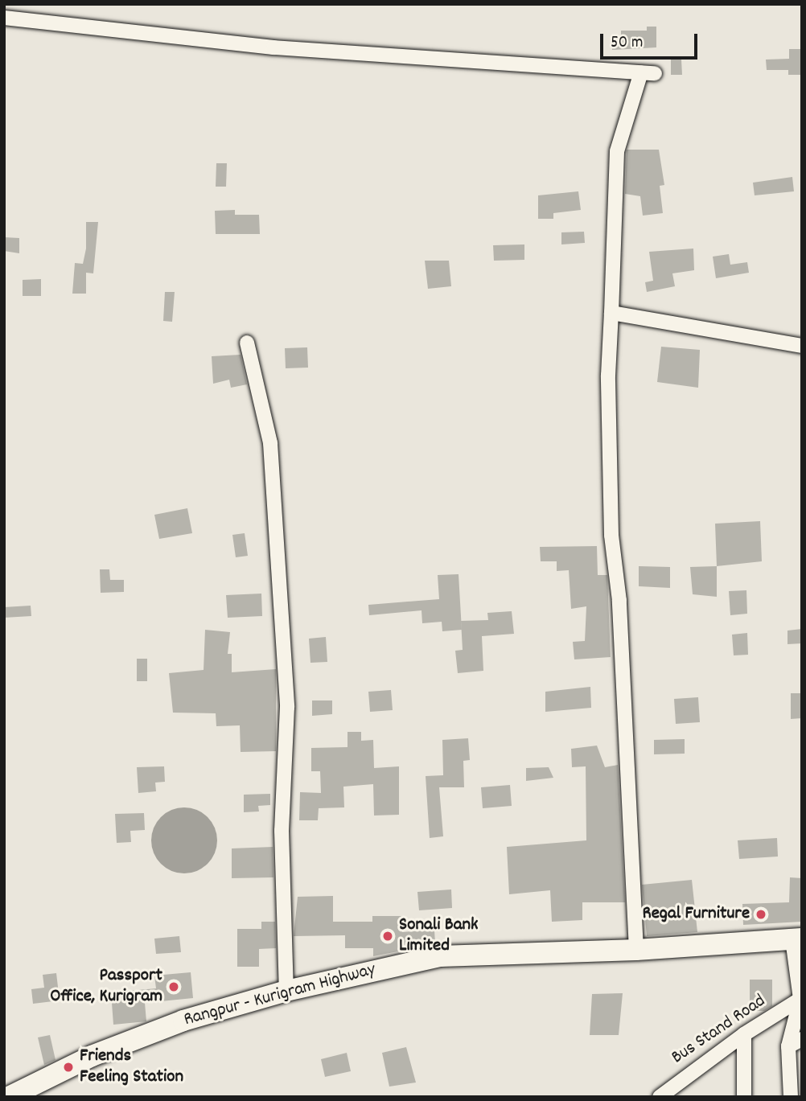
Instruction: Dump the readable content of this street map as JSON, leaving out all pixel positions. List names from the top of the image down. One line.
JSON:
{"streets":{"highway":["Rangpur - Kurigram Highway"],"street":["Bus Stand Road"]},"places":["Regal Furniture","Sonali Bank Limited","Passport Office, Kurigram","Friends Feeling Station"],"scale_bar":"50 m"}
